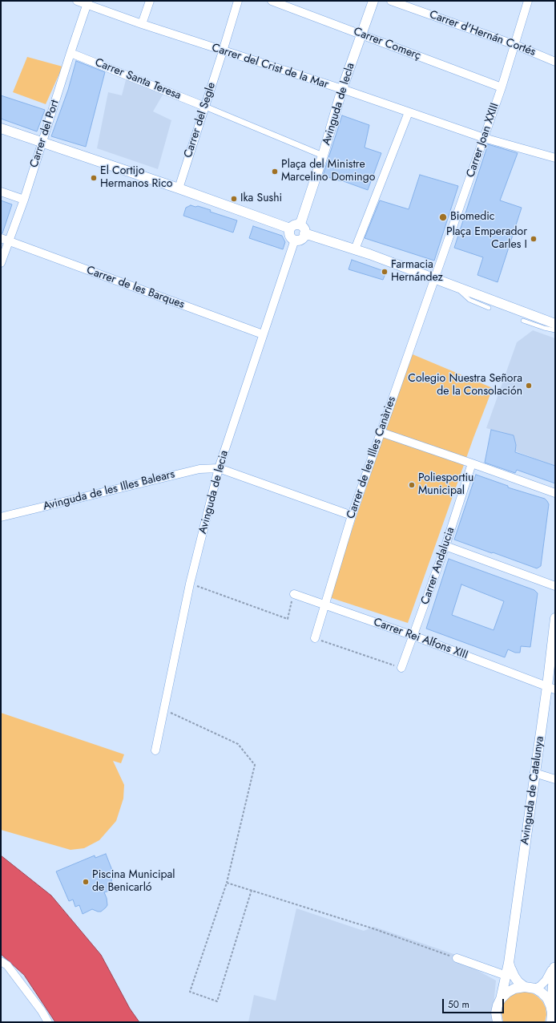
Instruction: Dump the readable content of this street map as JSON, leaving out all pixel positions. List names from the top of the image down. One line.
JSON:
{"streets":{"street":["Carrer d'Hernán Cortés","Carrer Comerç","Carrer del Crist de la Mar","Carrer Santa Teresa","Avinguda de lecla","Carrer del Segle","Carrer del Port","Carrer Joan XXIII","Carrer de les Barques","Carrer de les Illes Canàries","Avinguda de les Illes Balears","Avinguda de lecia","Carrer Andalucia","Carrer Rei Alfons XIII","Avinguda de Catalunya"]},"crossings":[["Carrer d'Hernán Cortés","Carrer Joan XXIII"],["Carrer Comerç","Avinguda de lecla"],["Carrer Comerç","Carrer Joan XXIII"],["Carrer del Crist de la Mar","Avinguda de lecla"],["Carrer del Crist de la Mar","Carrer del Segle"],["Carrer del Crist de la Mar","Carrer del Port"],["Carrer del Crist de la Mar","Carrer Joan XXIII"],["Carrer Santa Teresa","Carrer del Segle"],["Carrer Santa Teresa","Carrer del Port"],["Avinguda de lecla","Avinguda de lecia"],["Carrer del Port","Carrer de les Barques"],["Carrer Joan XXIII","Carrer de les Illes Canàries"],["Carrer de les Barques","Avinguda de lecia"],["Carrer de les Illes Canàries","Avinguda de les Illes Balears"],["Carrer de les Illes Canàries","Carrer Rei Alfons XIII"],["Avinguda de les Illes Balears","Avinguda de lecia"],["Carrer Andalucia","Carrer Rei Alfons XIII"],["Carrer Rei Alfons XIII","Avinguda de Catalunya"]],"places":["Plaça del Ministre Marcelino Domingo","El Cortijo Hermanos Rico","Ika Sushi","Biomedic","Plaça Emperador Carles I","Farmacia Hernández","Colegio Nuestra Señora de la Consolación","Poliesportiu Municipal","Piscina Municipal de Benicarló"],"scale_bar":"50 m"}
